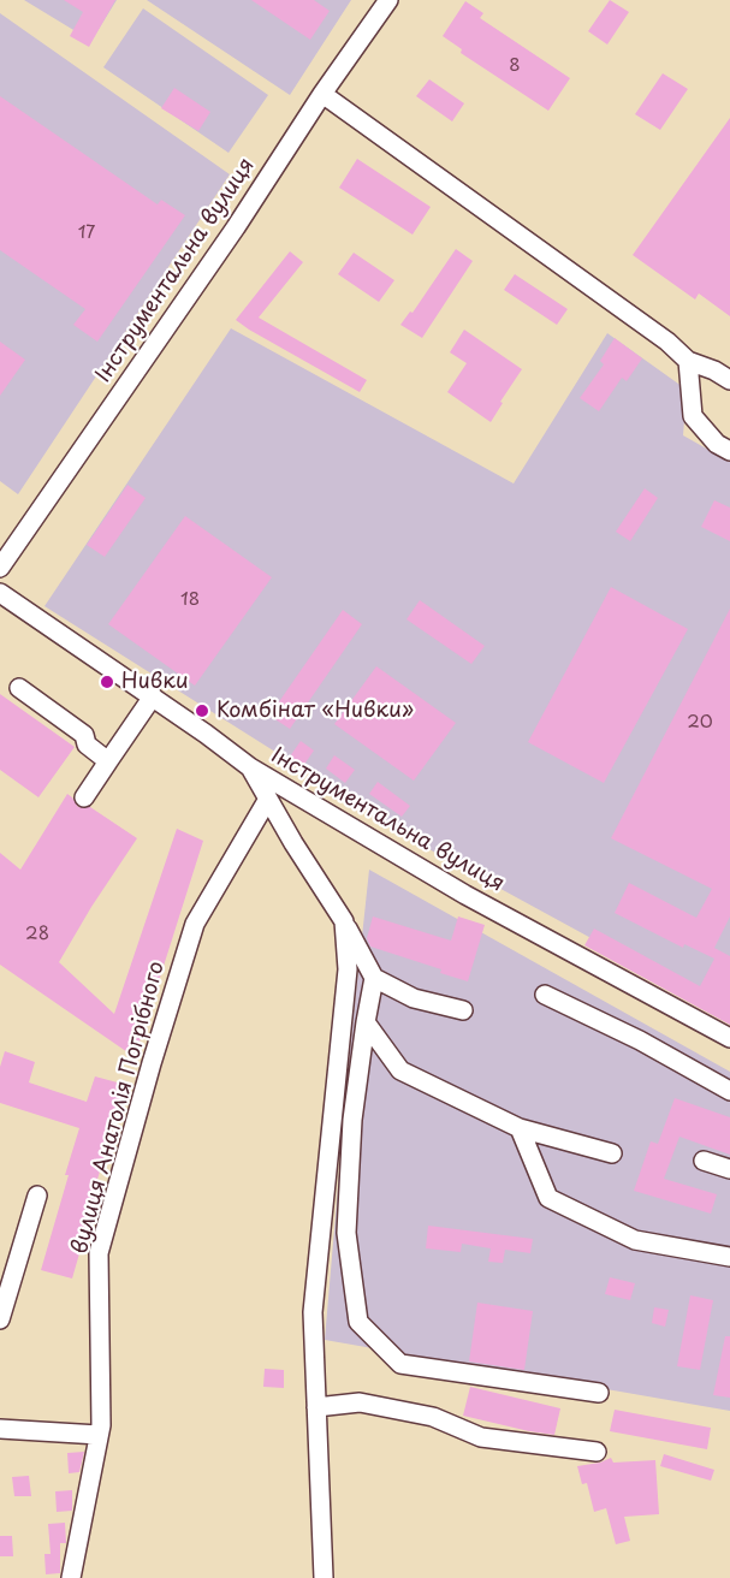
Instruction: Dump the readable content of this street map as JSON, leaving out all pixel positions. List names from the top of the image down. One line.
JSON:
{"streets":{"street":["Інструментальна вулиця","вулиця Анатолія Погрібного"]},"places":["Нивки","Комбінат «Нивки»"],"house_numbers":["8","17","18","20","28"]}
